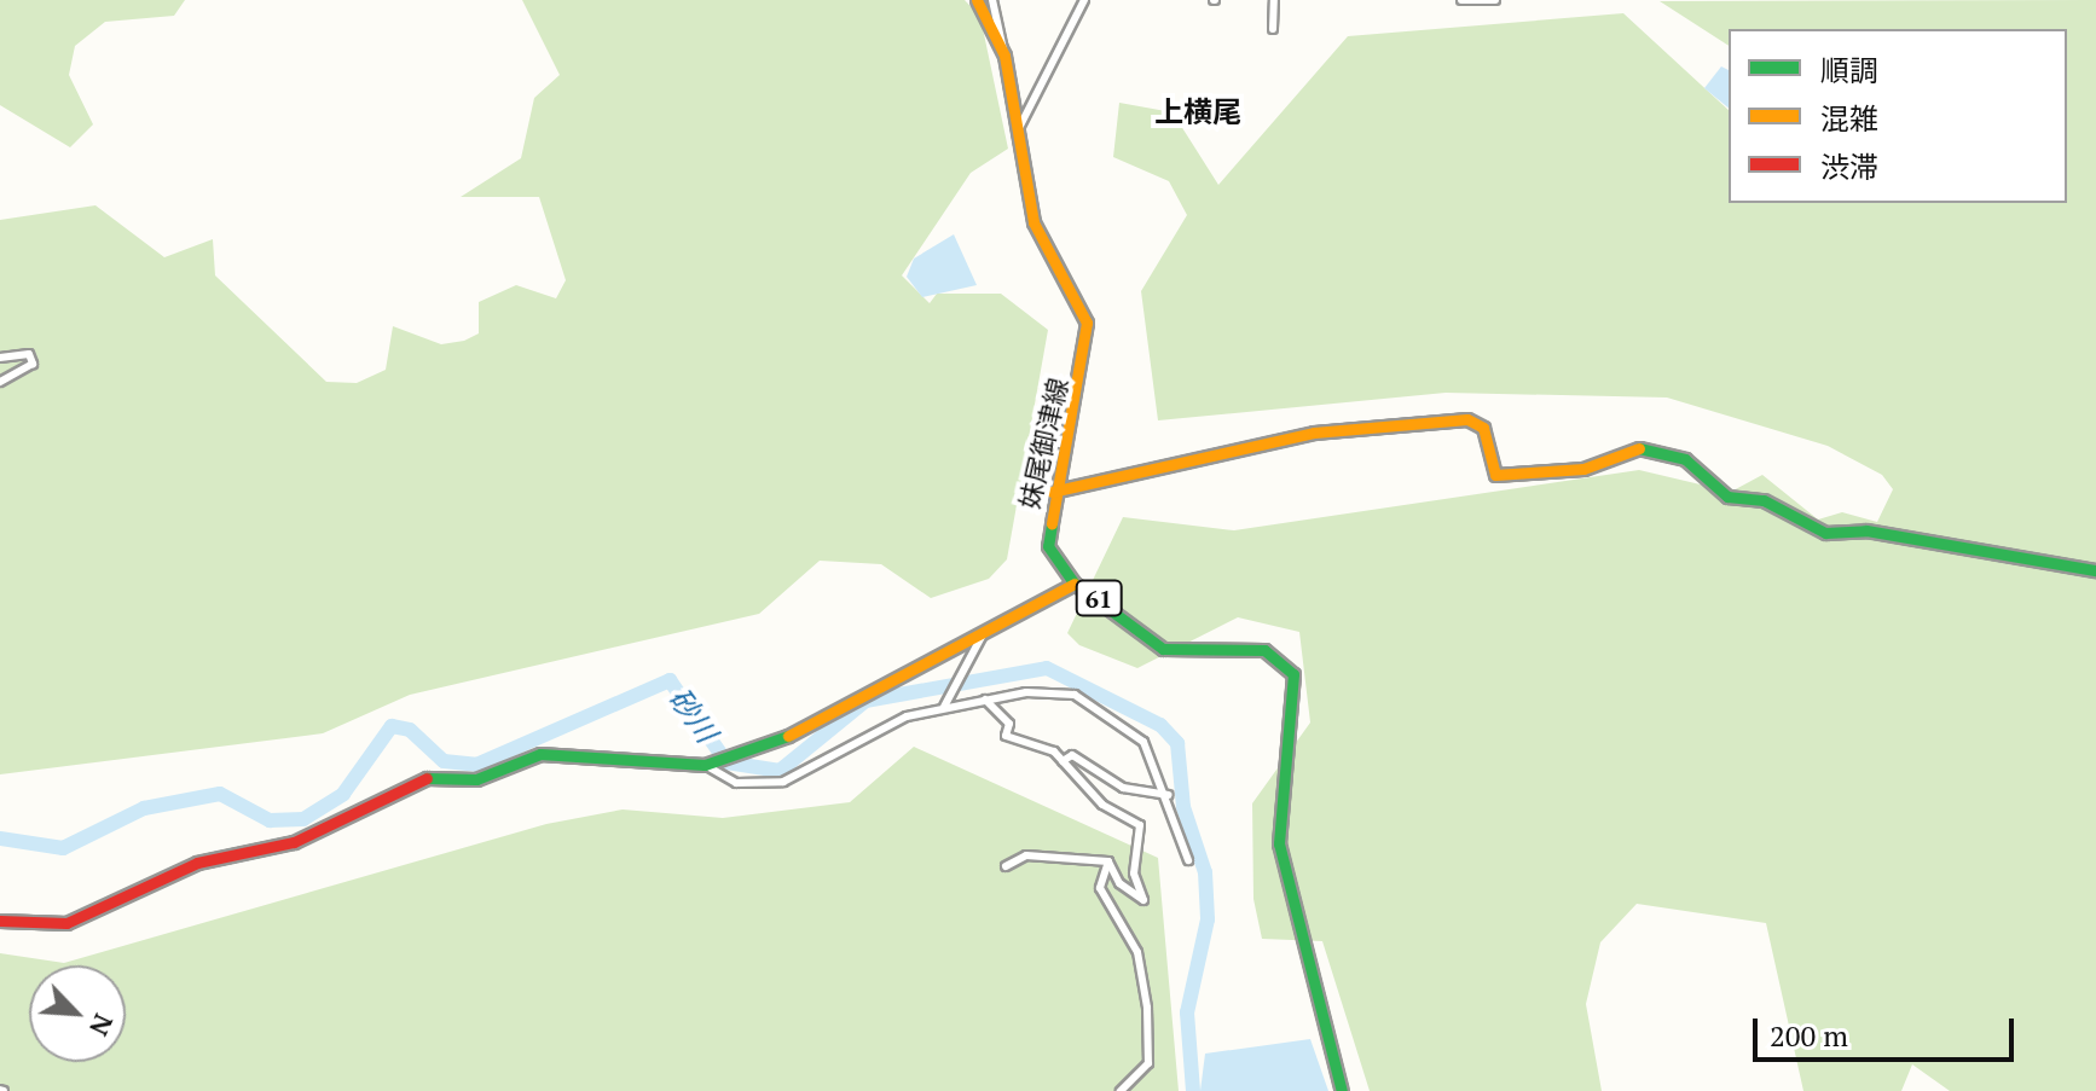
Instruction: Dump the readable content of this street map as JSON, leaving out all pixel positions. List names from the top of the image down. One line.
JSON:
{"streets":{"street":["妹尾御津線","61"]},"districts":["上横尾"],"water":["砂川"],"legend":["順調","混雑","渋滞"],"scale_bar":"200 m","north":"bottom right"}
